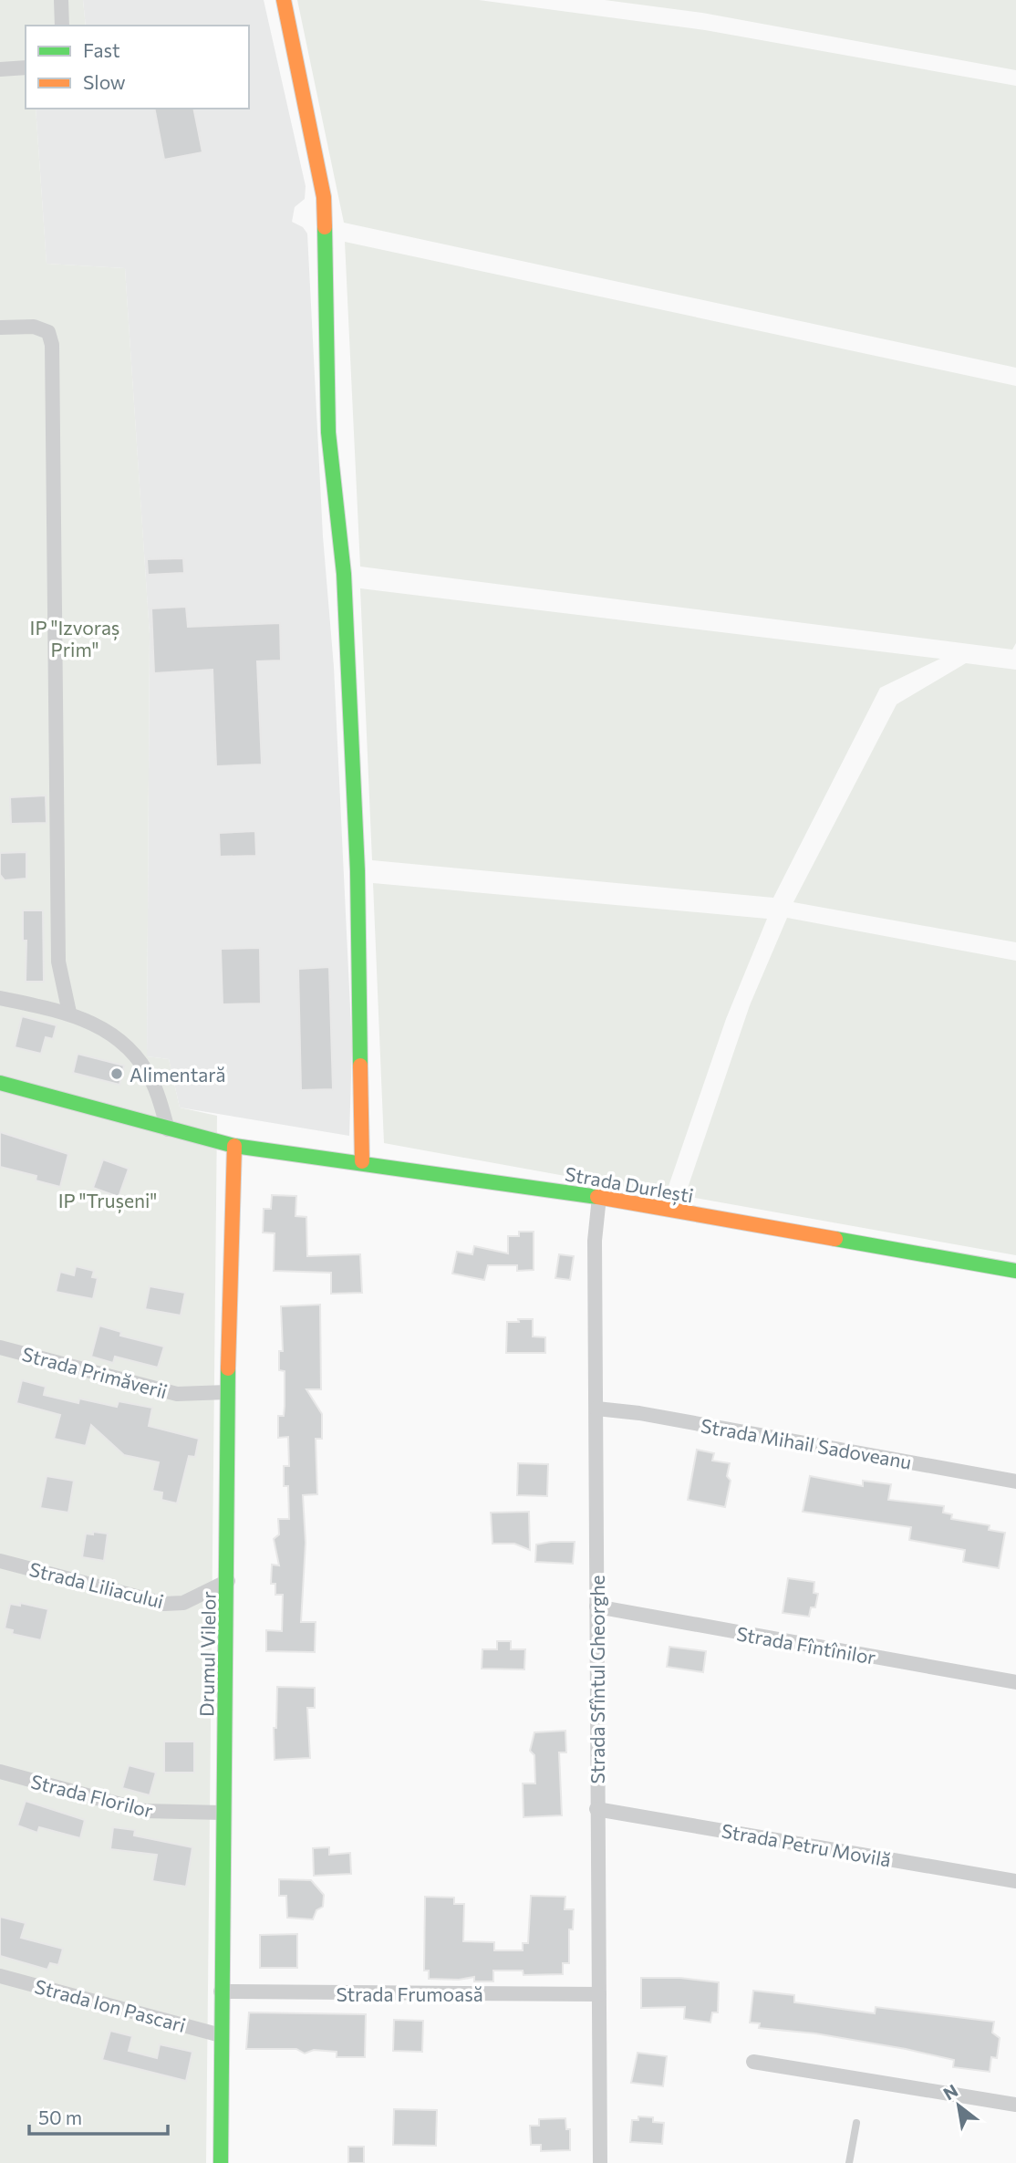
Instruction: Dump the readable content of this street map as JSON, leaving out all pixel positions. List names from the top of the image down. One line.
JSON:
{"streets":{"street":["Strada Durlești","Strada Primăverii","Strada Mihail Sadoveanu","Strada Liliacului","Strada Fîntînilor","Drumul Vilelor","Strada Sfîntul Gheorghe","Strada Florilor","Strada Petru Movilă","Strada Frumoasă","Strada Ion Pascari"]},"crossings":[["Strada Durlești","Drumul Vilelor"],["Strada Durlești","Strada Sfîntul Gheorghe"],["Strada Primăverii","Drumul Vilelor"],["Strada Mihail Sadoveanu","Strada Sfîntul Gheorghe"],["Strada Liliacului","Drumul Vilelor"],["Strada Fîntînilor","Strada Sfîntul Gheorghe"],["Drumul Vilelor","Strada Florilor"],["Drumul Vilelor","Strada Frumoasă"],["Drumul Vilelor","Strada Ion Pascari"],["Strada Sfîntul Gheorghe","Strada Petru Movilă"],["Strada Sfîntul Gheorghe","Strada Frumoasă"]],"parks":["IP \"Izvoraș Prim\"","IP \"Trușeni\""],"places":["Alimentară"],"legend":["Fast","Slow"],"scale_bar":"50 m","north":"top left"}
